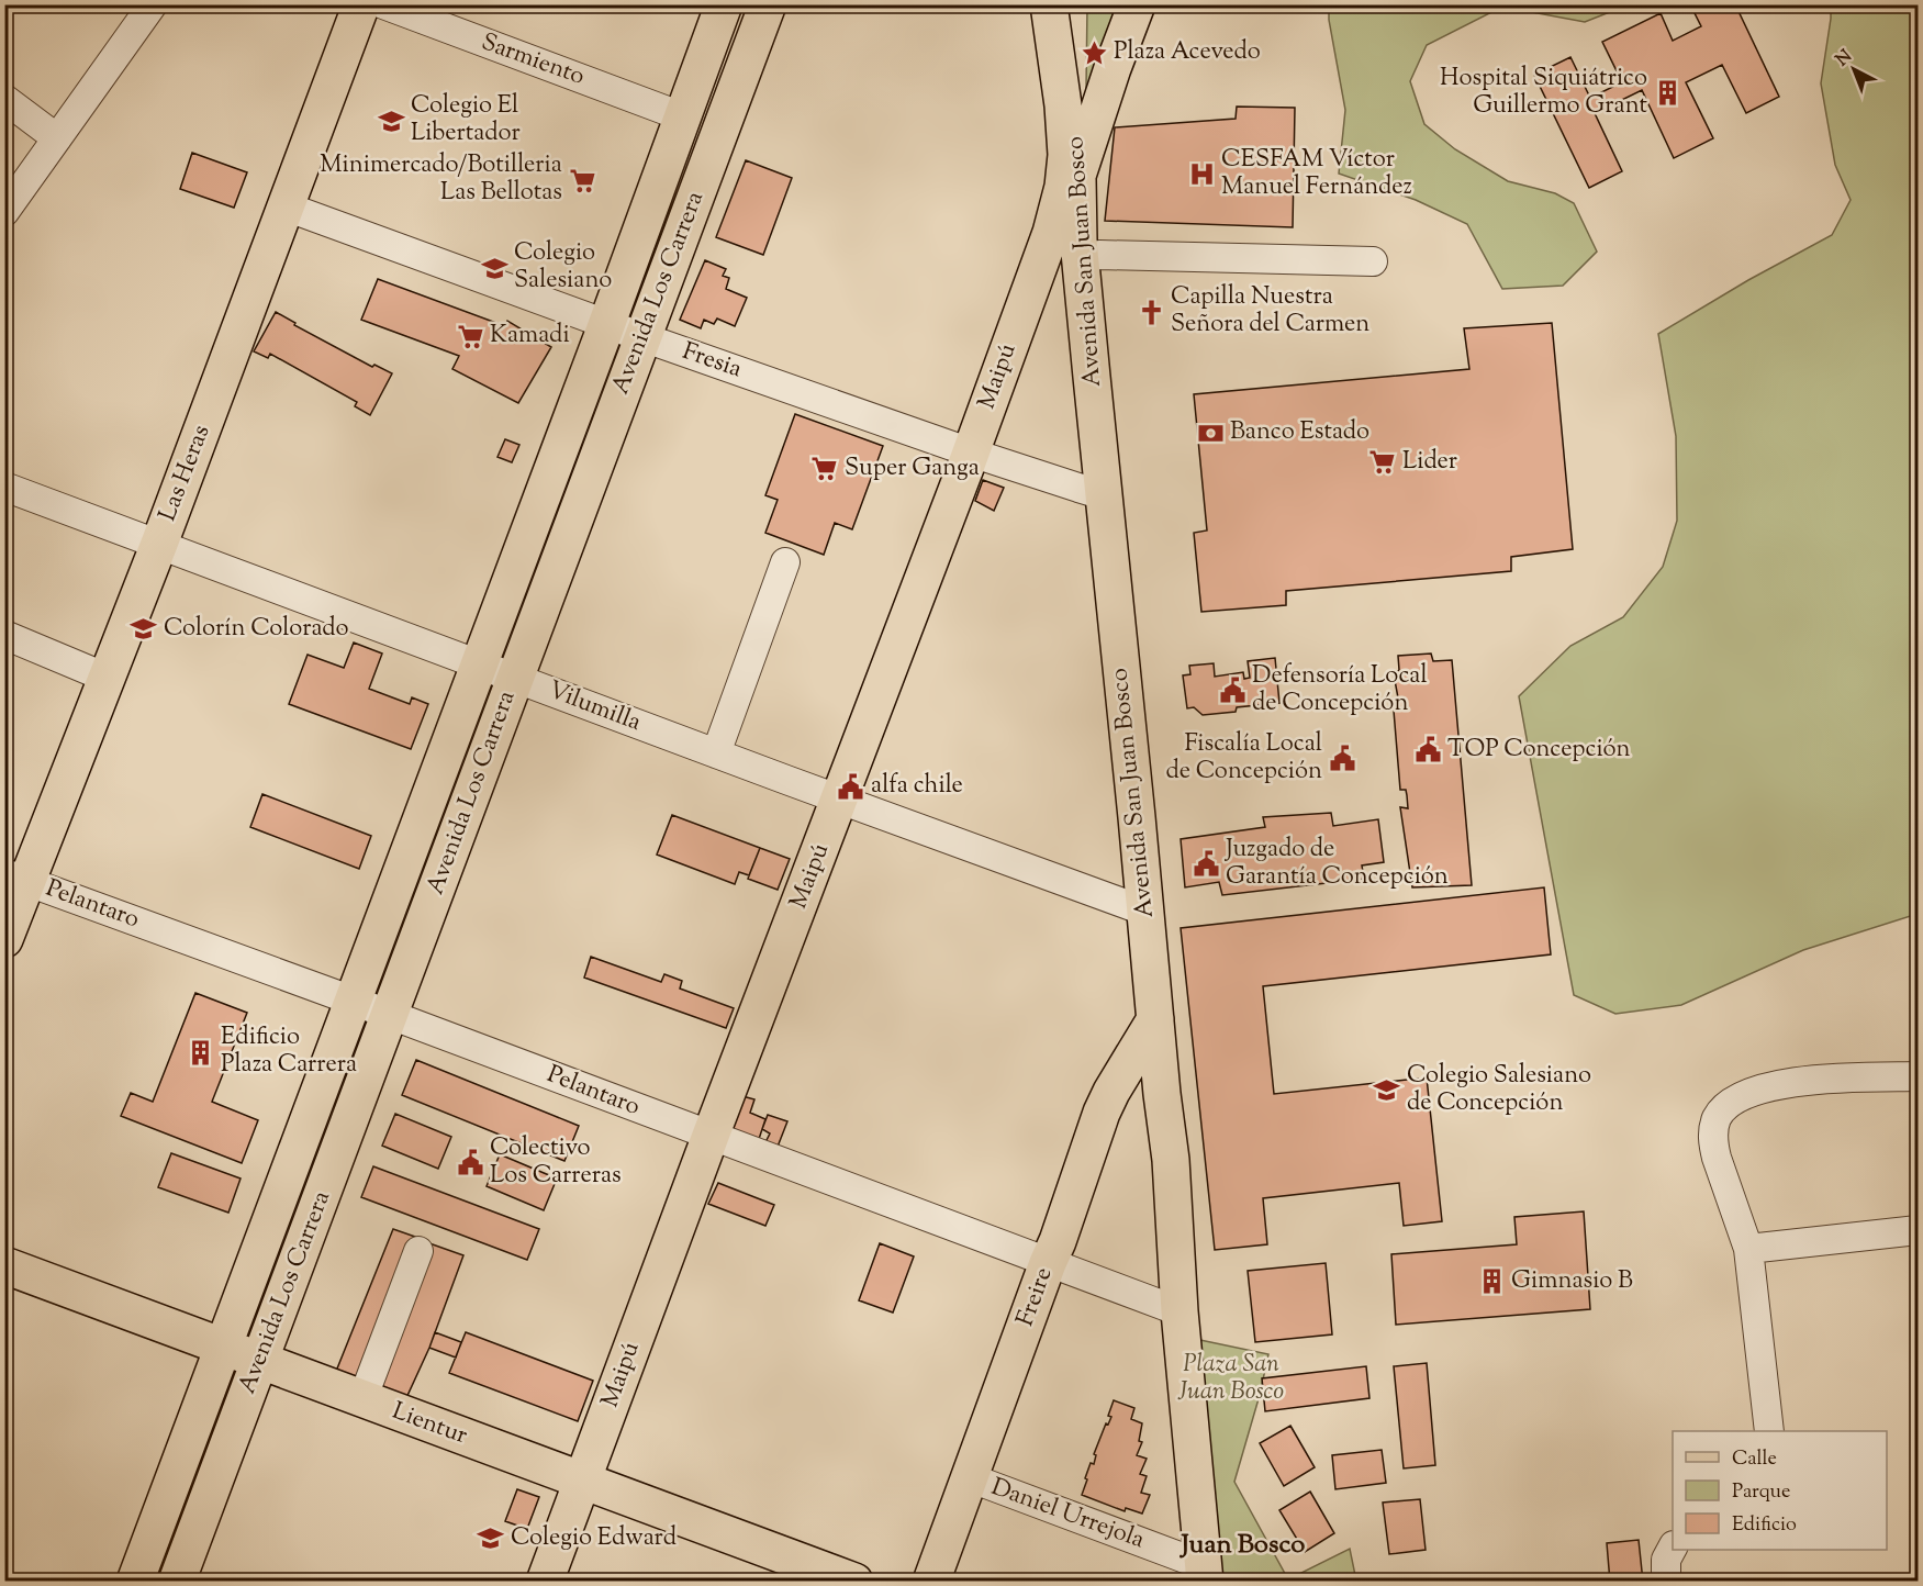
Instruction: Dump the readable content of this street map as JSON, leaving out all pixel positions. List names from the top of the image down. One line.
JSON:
{"streets":{"main road":["Avenida San Juan Bosco","Avenida Los Carrera","Maipú","Las Heras","Freire","Lientur"],"street":["Sarmiento","Fresia","Vilumilla","Pelantaro","Daniel Urrejola"]},"crossings":[["Sarmiento","Avenida Los Carrera"],["Avenida San Juan Bosco","Fresia"],["Avenida San Juan Bosco","Maipú"],["Avenida San Juan Bosco","Vilumilla"],["Avenida San Juan Bosco","Pelantaro"],["Avenida San Juan Bosco","Freire"],["Avenida San Juan Bosco","Daniel Urrejola"],["Avenida Los Carrera","Fresia"],["Avenida Los Carrera","Vilumilla"],["Avenida Los Carrera","Pelantaro"],["Avenida Los Carrera","Lientur"],["Fresia","Maipú"],["Fresia","Las Heras"],["Maipú","Vilumilla"],["Maipú","Pelantaro"],["Maipú","Lientur"],["Las Heras","Vilumilla"],["Las Heras","Pelantaro"],["Pelantaro","Freire"],["Freire","Daniel Urrejola"]],"districts":["Juan Bosco"],"parks":["Plaza San Juan Bosco"],"places":{"place":["Plaza Acevedo"],"building":["Hospital Siquiátrico Guillermo Grant","Edificio Plaza Carrera","Gimnasio B"],"school or university":["Colegio El Libertador","Colegio Salesiano","Colorín Colorado","Colegio Salesiano de Concepción","Colegio Edward"],"hospital":["CESFAM Víctor Manuel Fernández"],"supermarket":["Minimercado/Botilleria Las Bellotas","Kamadi","Lider","Super Ganga"],"church":["Capilla Nuestra Señora del Carmen"],"bank":["Banco Estado"],"public building":["Defensoría Local de Concepción","TOP Concepción","Fiscalía Local de Concepción","alfa chile","Juzgado de Garantía Concepción","Colectivo Los Carreras"]},"legend":["Calle","Parque","Edificio"],"north":"top left"}
